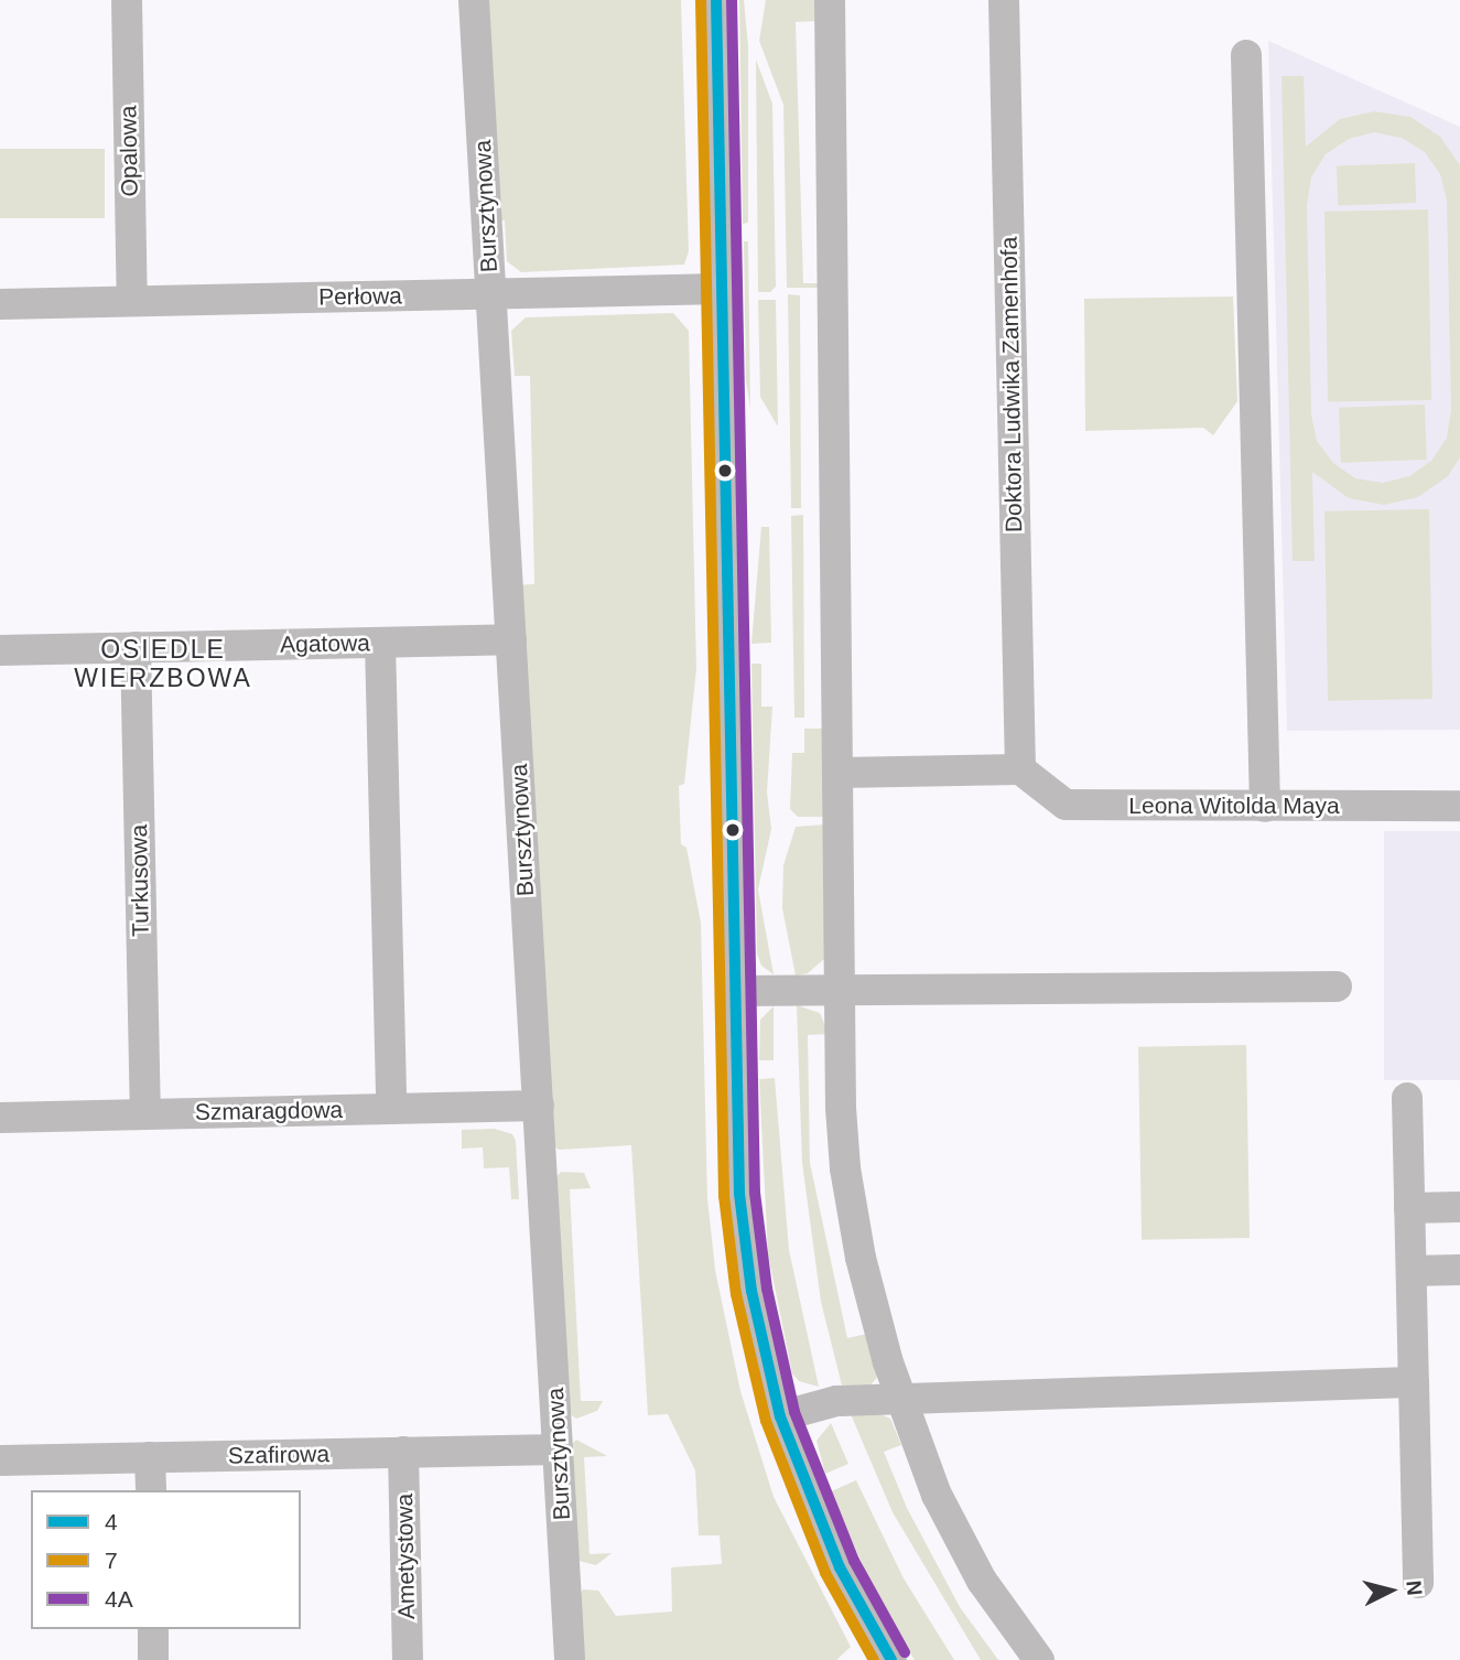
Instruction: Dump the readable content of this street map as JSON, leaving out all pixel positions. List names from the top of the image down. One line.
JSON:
{"streets":{"street":["Opalowa","Bursztynowa","Perłowa","Doktora Ludwika Zamenhofa","Agatowa","Leona Witolda Maya","Turkusowa","Szmaragdowa","Szafirowa","Ametystowa"]},"crossings":[["Opalowa","Perłowa"],["Bursztynowa","Perłowa"],["Bursztynowa","Agatowa"],["Bursztynowa","Szmaragdowa"],["Bursztynowa","Szafirowa"],["Doktora Ludwika Zamenhofa","Leona Witolda Maya"],["Agatowa","Turkusowa"],["Turkusowa","Szmaragdowa"],["Szafirowa","Ametystowa"]],"districts":["OSIEDLE WIERZBOWA"],"lines":["transit line 4","transit line 7","transit line 4A"],"legend":["4","7","4A"],"north":"right"}
